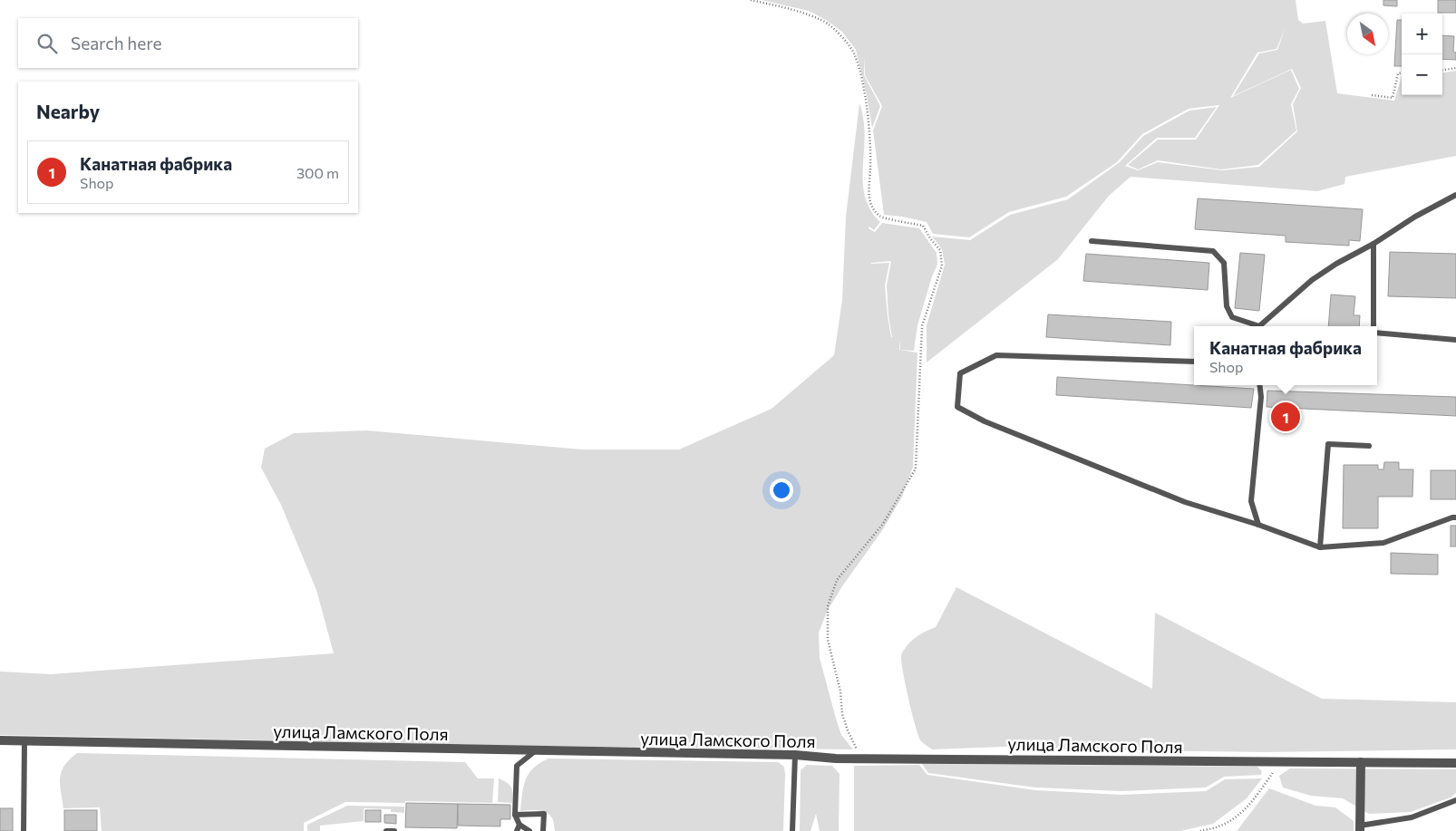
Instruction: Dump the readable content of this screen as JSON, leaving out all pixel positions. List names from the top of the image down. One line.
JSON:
{"streets":{"street":["улица Ламского Поля"]},"north":"bottom right","page":{"map_buttons":["+","−"],"search":"Search here","heading":"Nearby","list":[{"mark":"1","name":"Канатная фабрика","note":"Shop","value":"300 m"}],"popup":["Канатная фабрика","Shop"],"pins":"1"}}
